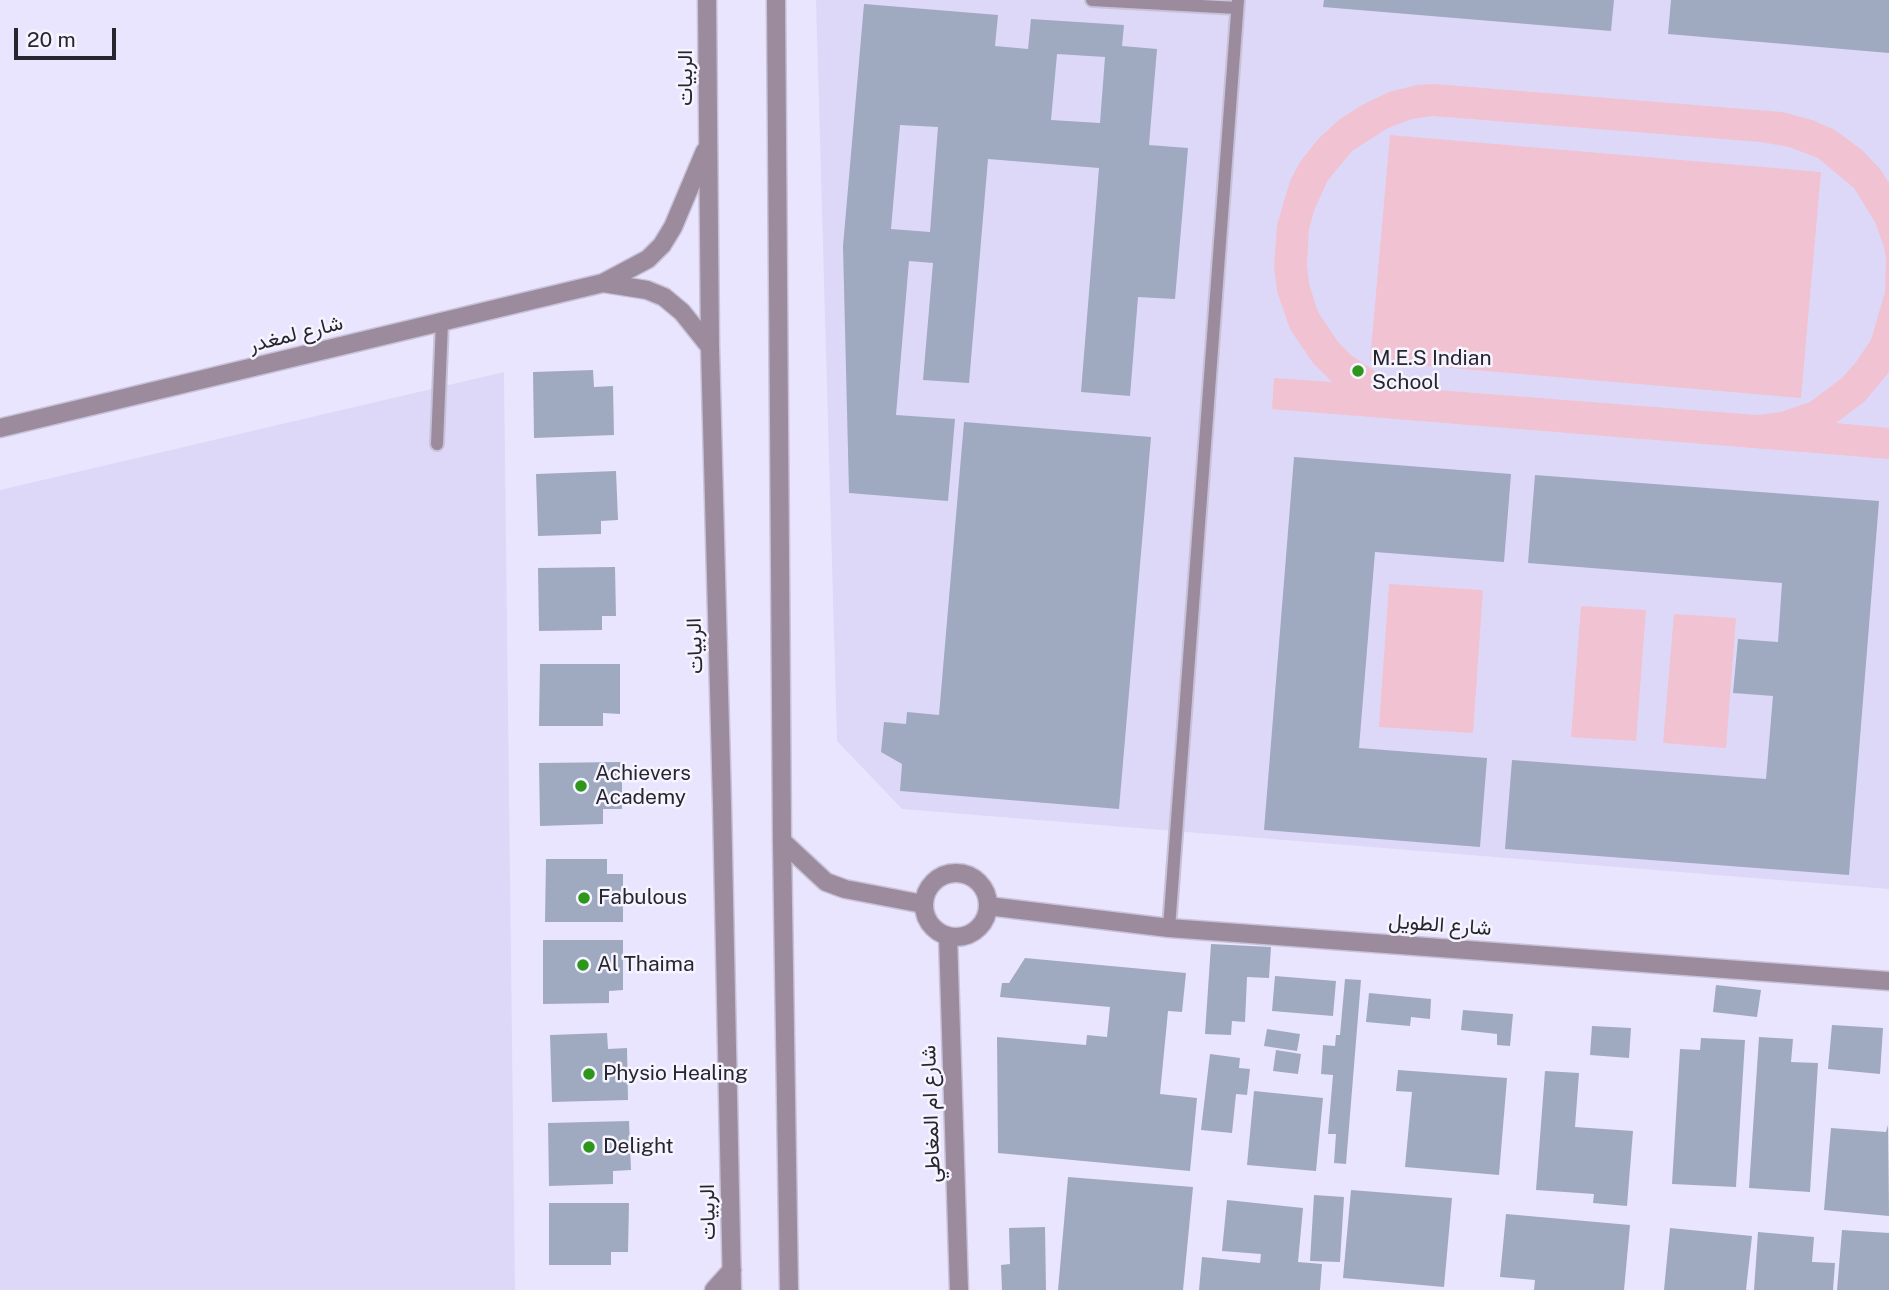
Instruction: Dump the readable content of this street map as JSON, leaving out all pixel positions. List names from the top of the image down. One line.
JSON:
{"streets":{"street":["الربيات","شارع لمغدر","شارع الطويل","شارع ام المغاطي"]},"crossings":[["الربيات","شارع لمغدر"],["شارع الطويل","شارع ام المغاطي"]],"places":["M.E.S Indian School","Achievers Academy","Fabulous","Al Thaima","Physio Healing","Delight"],"scale_bar":"20 m"}
